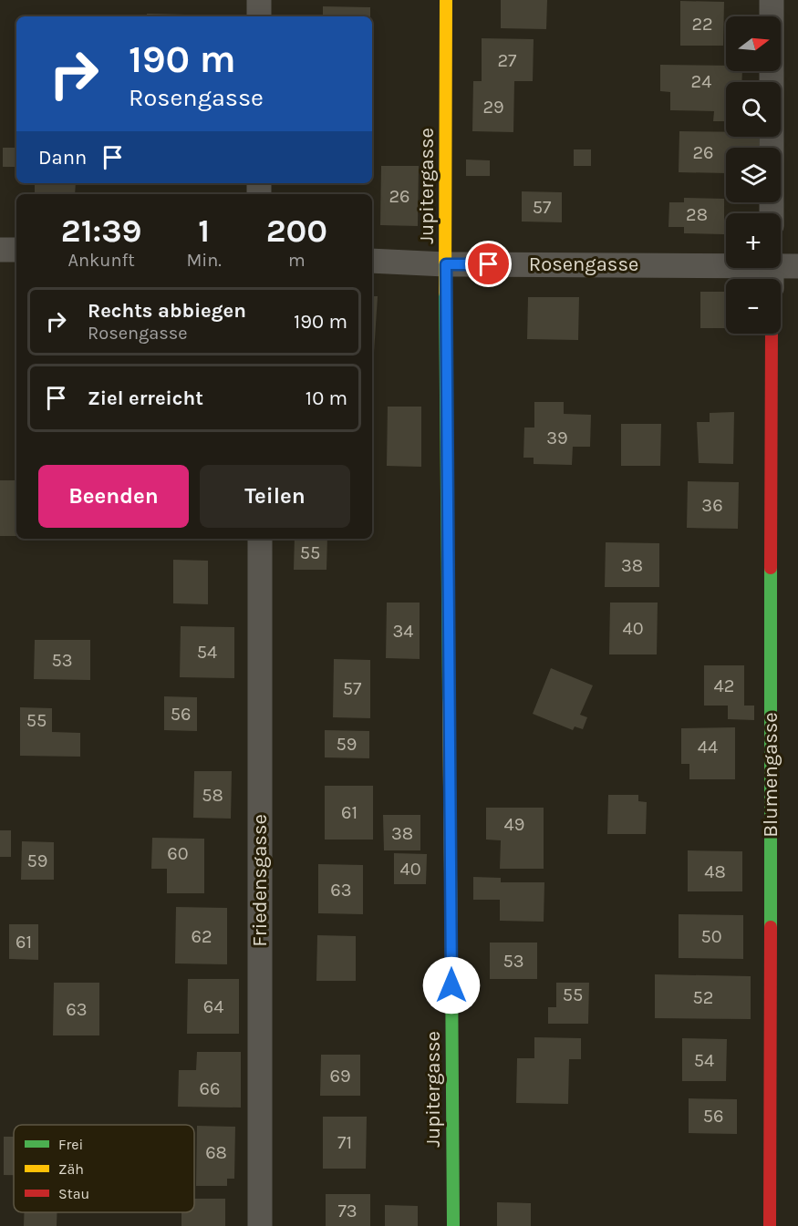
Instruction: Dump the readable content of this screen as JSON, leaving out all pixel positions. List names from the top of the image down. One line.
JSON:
{"streets":{"street":["Jupitergasse","Rosengasse","Blumengasse","Friedensgasse"]},"crossings":[["Jupitergasse","Rosengasse"]],"house_numbers":["22","27","24","29","26","26","57","28","39","36","55","38","40","34","54","53","42","57","56","55","59","44","58","61","49","38","60","59","40","48","63","62","50","61","53","55","52","64","63","54","69","66","56","71","68","73"],"legend":["Frei","Zäh","Stau"],"north":"right","page":{"map_buttons":["+","−"],"turn":["190 m","Rosengasse"],"then":"Dann","eta":["21:39","Ankunft","1","Min.","200","m"],"list":[{"name":"Rechts abbiegen","note":"Rosengasse","value":"190 m"},{"name":"Ziel erreicht","value":"10 m"}],"buttons":["Beenden","Teilen"]}}
